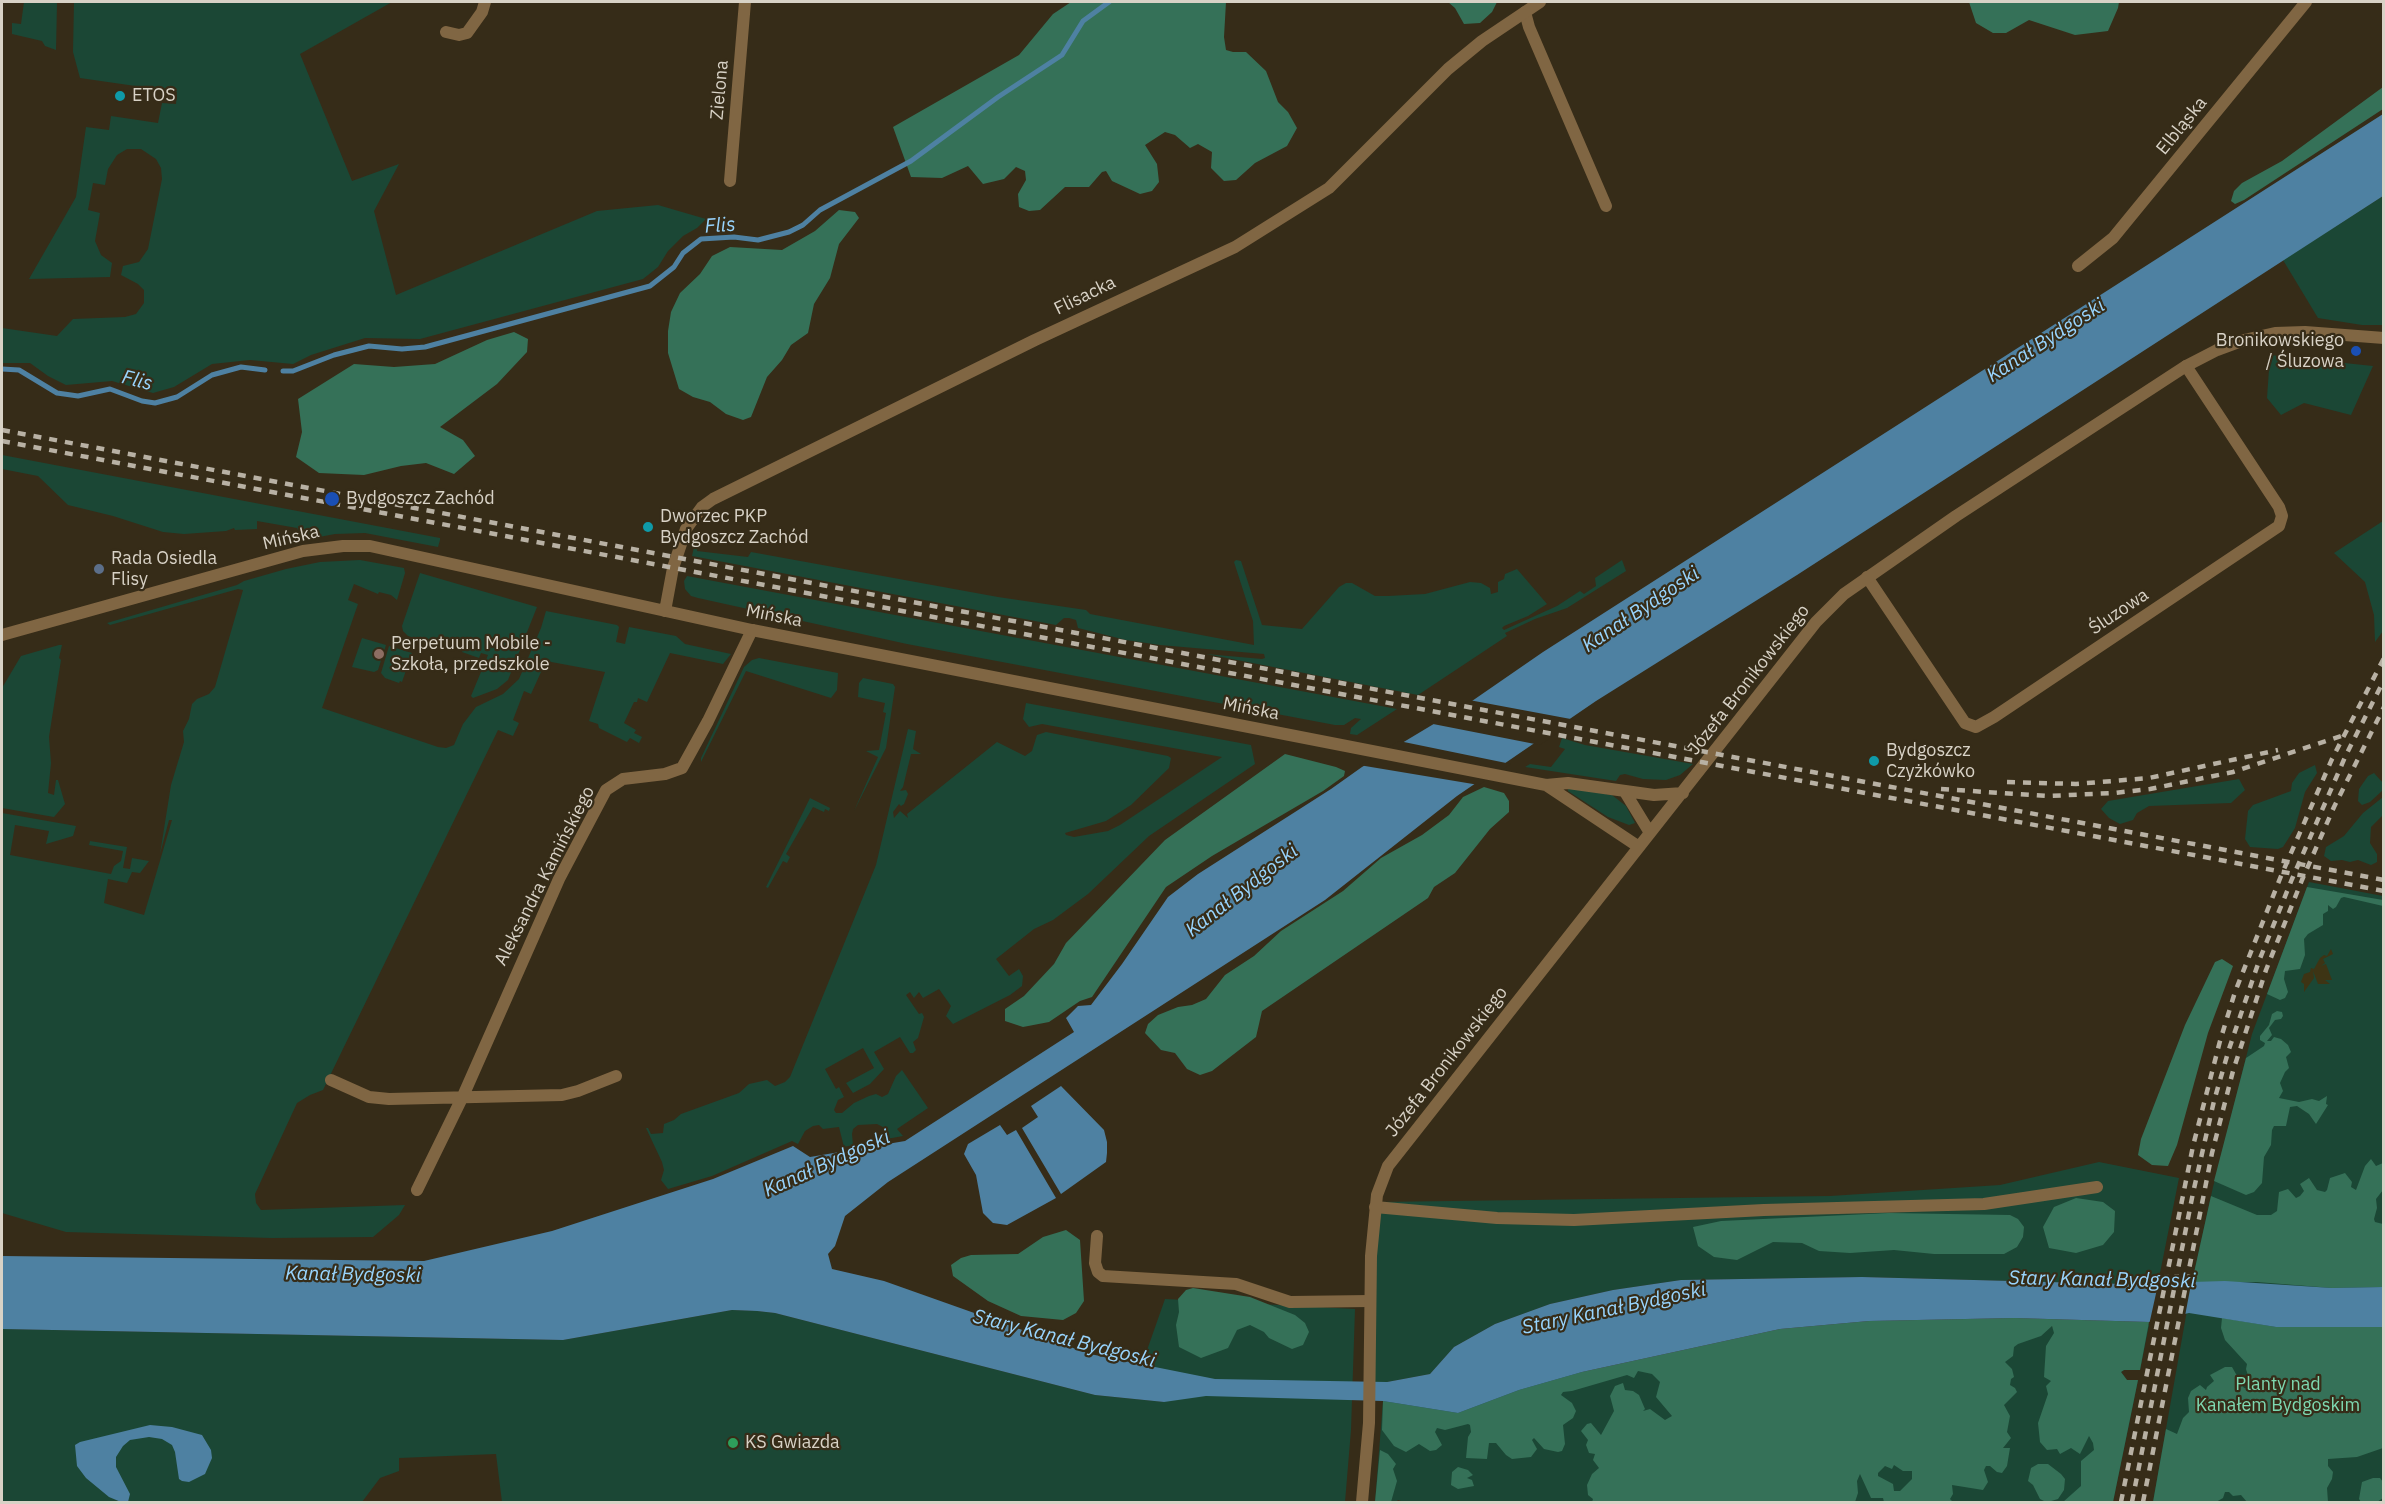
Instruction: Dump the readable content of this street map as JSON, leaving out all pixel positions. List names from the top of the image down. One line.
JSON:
{"streets":{"street":["Zielona","Elbląska","Flisacka","Mińska","Śluzowa","Józefa Bronikowskiego","Aleksandra Kamińskiego"]},"crossings":[["Flisacka","Mińska"],["Mińska","Józefa Bronikowskiego"],["Mińska","Aleksandra Kamińskiego"],["Śluzowa","Józefa Bronikowskiego"]],"water":["Flis","Kanał Bydgoski","Stary Kanał Bydgoski"],"parks":["Planty nad Kanałem Bydgoskim"],"places":["ETOS","Bronikowskiego / Śluzowa","Bydgoszcz Zachód","Dworzec PKP Bydgoszcz Zachód","Rada Osiedla Flisy","Perpetuum Mobile - Szkoła, przedszkole","Bydgoszcz Czyżkówko","KS Gwiazda"]}
